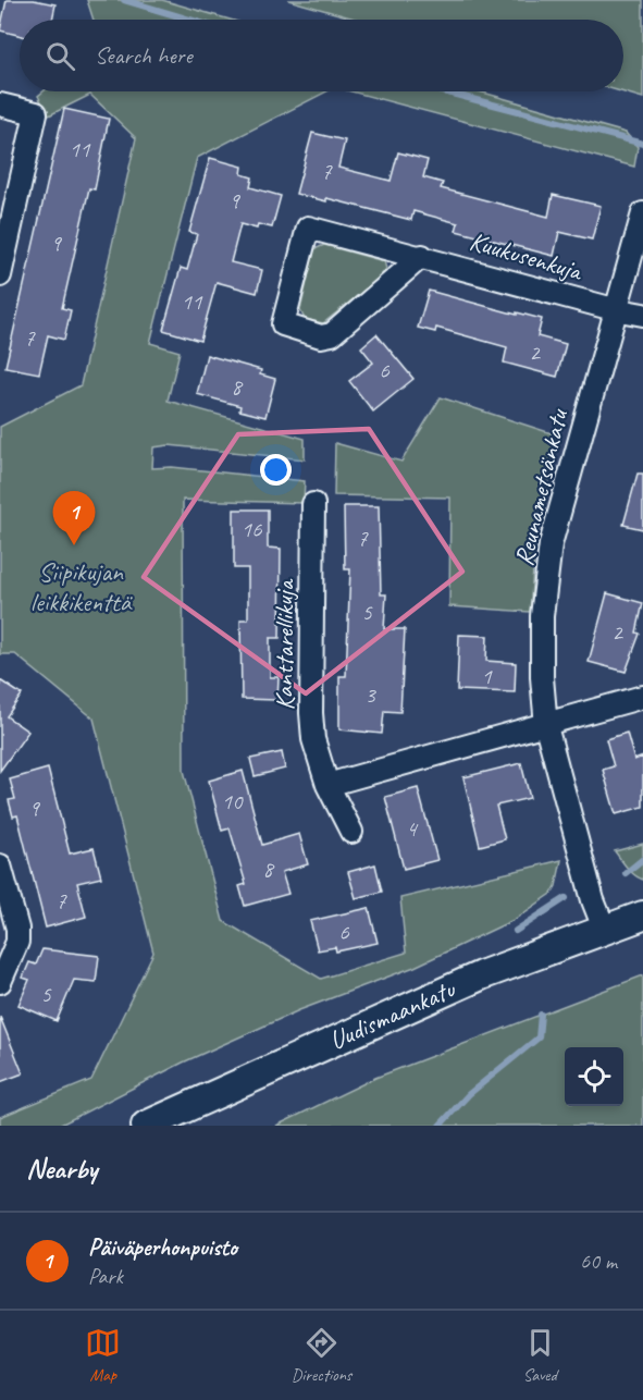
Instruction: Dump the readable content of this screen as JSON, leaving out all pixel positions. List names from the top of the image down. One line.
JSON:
{"streets":{"street":["Kuukusenkuja","Reunametsänkatu","Kanttarellikuja","Uudismaankatu"]},"crossings":[["Kuukusenkuja","Reunametsänkatu"],["Reunametsänkatu","Uudismaankatu"]],"parks":["Siipikujan leikkikenttä"],"house_numbers":["11","7","9","9","11","7","2","6","8","16","7","5","2","1","3","10","9","4","8","7","6","5"],"page":{"search":"Search here","pins":"1","heading":"Nearby","list":[{"mark":"1","name":"Päiväperhonpuisto","note":"Park","value":"60 m"}],"nav":["Map","Directions","Saved"]}}
